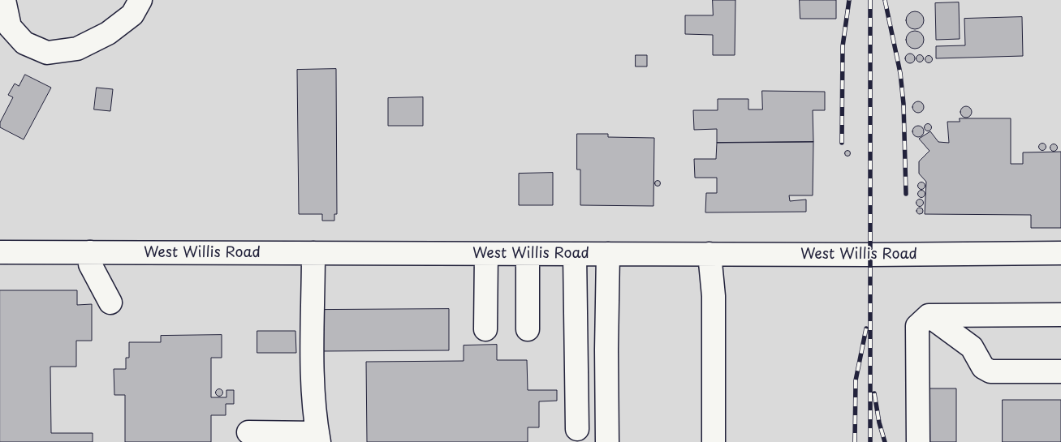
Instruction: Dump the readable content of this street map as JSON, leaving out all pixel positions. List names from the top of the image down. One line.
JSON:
{"streets":{"street":["West Willis Road"]}}
